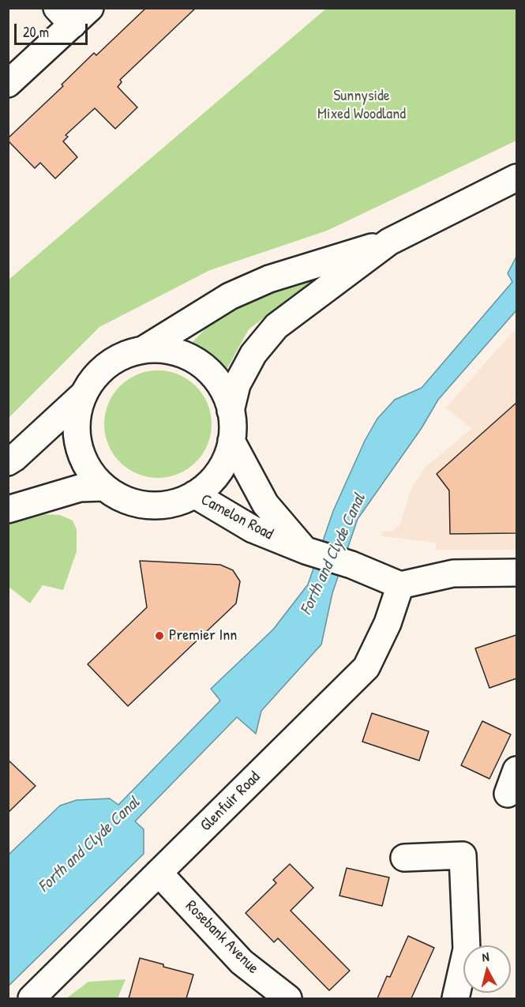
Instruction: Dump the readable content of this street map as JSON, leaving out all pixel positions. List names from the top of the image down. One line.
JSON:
{"streets":{"main road":["Camelon Road","Glenfuir Road","Rosebank Avenue"]},"crossings":[["Camelon Road","Glenfuir Road"],["Glenfuir Road","Rosebank Avenue"]],"water":["Forth and Clyde Canal"],"parks":["Sunnyside Mixed Woodland"],"places":["Premier Inn"],"scale_bar":"20 m","north":"top"}
